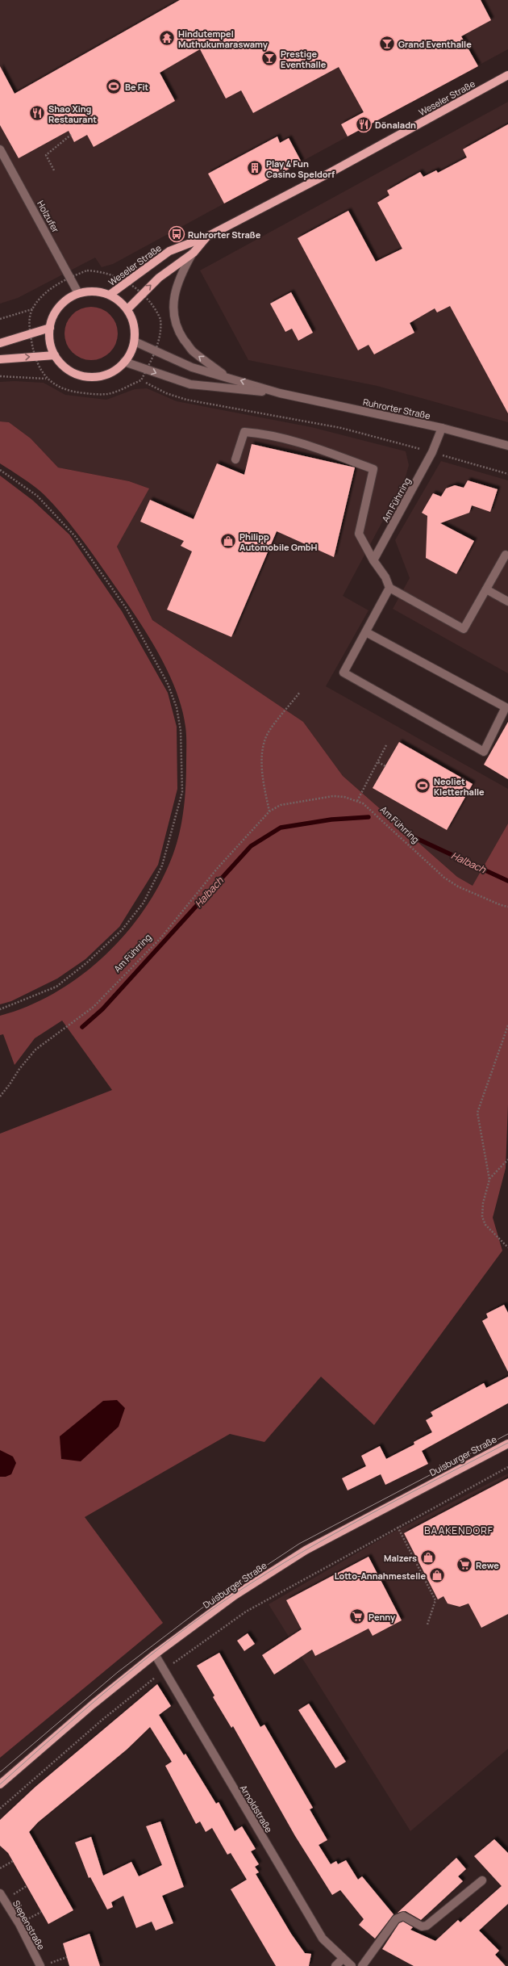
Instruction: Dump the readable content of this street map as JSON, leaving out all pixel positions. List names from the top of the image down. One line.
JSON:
{"streets":{"main road":["Weseler Straße","Duisburger Straße"],"street":["Holzufer","Ruhrorter Straße","Am Führring","Arnoldstraße","Siepenstraße"]},"crossings":[["Weseler Straße","Holzufer"],["Weseler Straße","Ruhrorter Straße"],["Holzufer","Ruhrorter Straße"],["Ruhrorter Straße","Am Führring"],["Duisburger Straße","Arnoldstraße"]],"districts":["BAAKENDORF"],"water":["Halbach"],"places":{"temple":["Hindutempel Muthukumaraswamy"],"bar":["Grand Eventhalle","Prestige Eventhalle"],"sports":["Be Fit","Neoliet Kletterhalle"],"restaurant":["Shao Xing Restaurant","Dönaladn"],"building":["Play 4 Fun Casino Speldorf"],"bus stop":["Ruhrorter Straße"],"shop":["Philipp Automobile GmbH","Malzers","Lotto-Annahmestelle"],"supermarket":["Rewe","Penny"]}}
